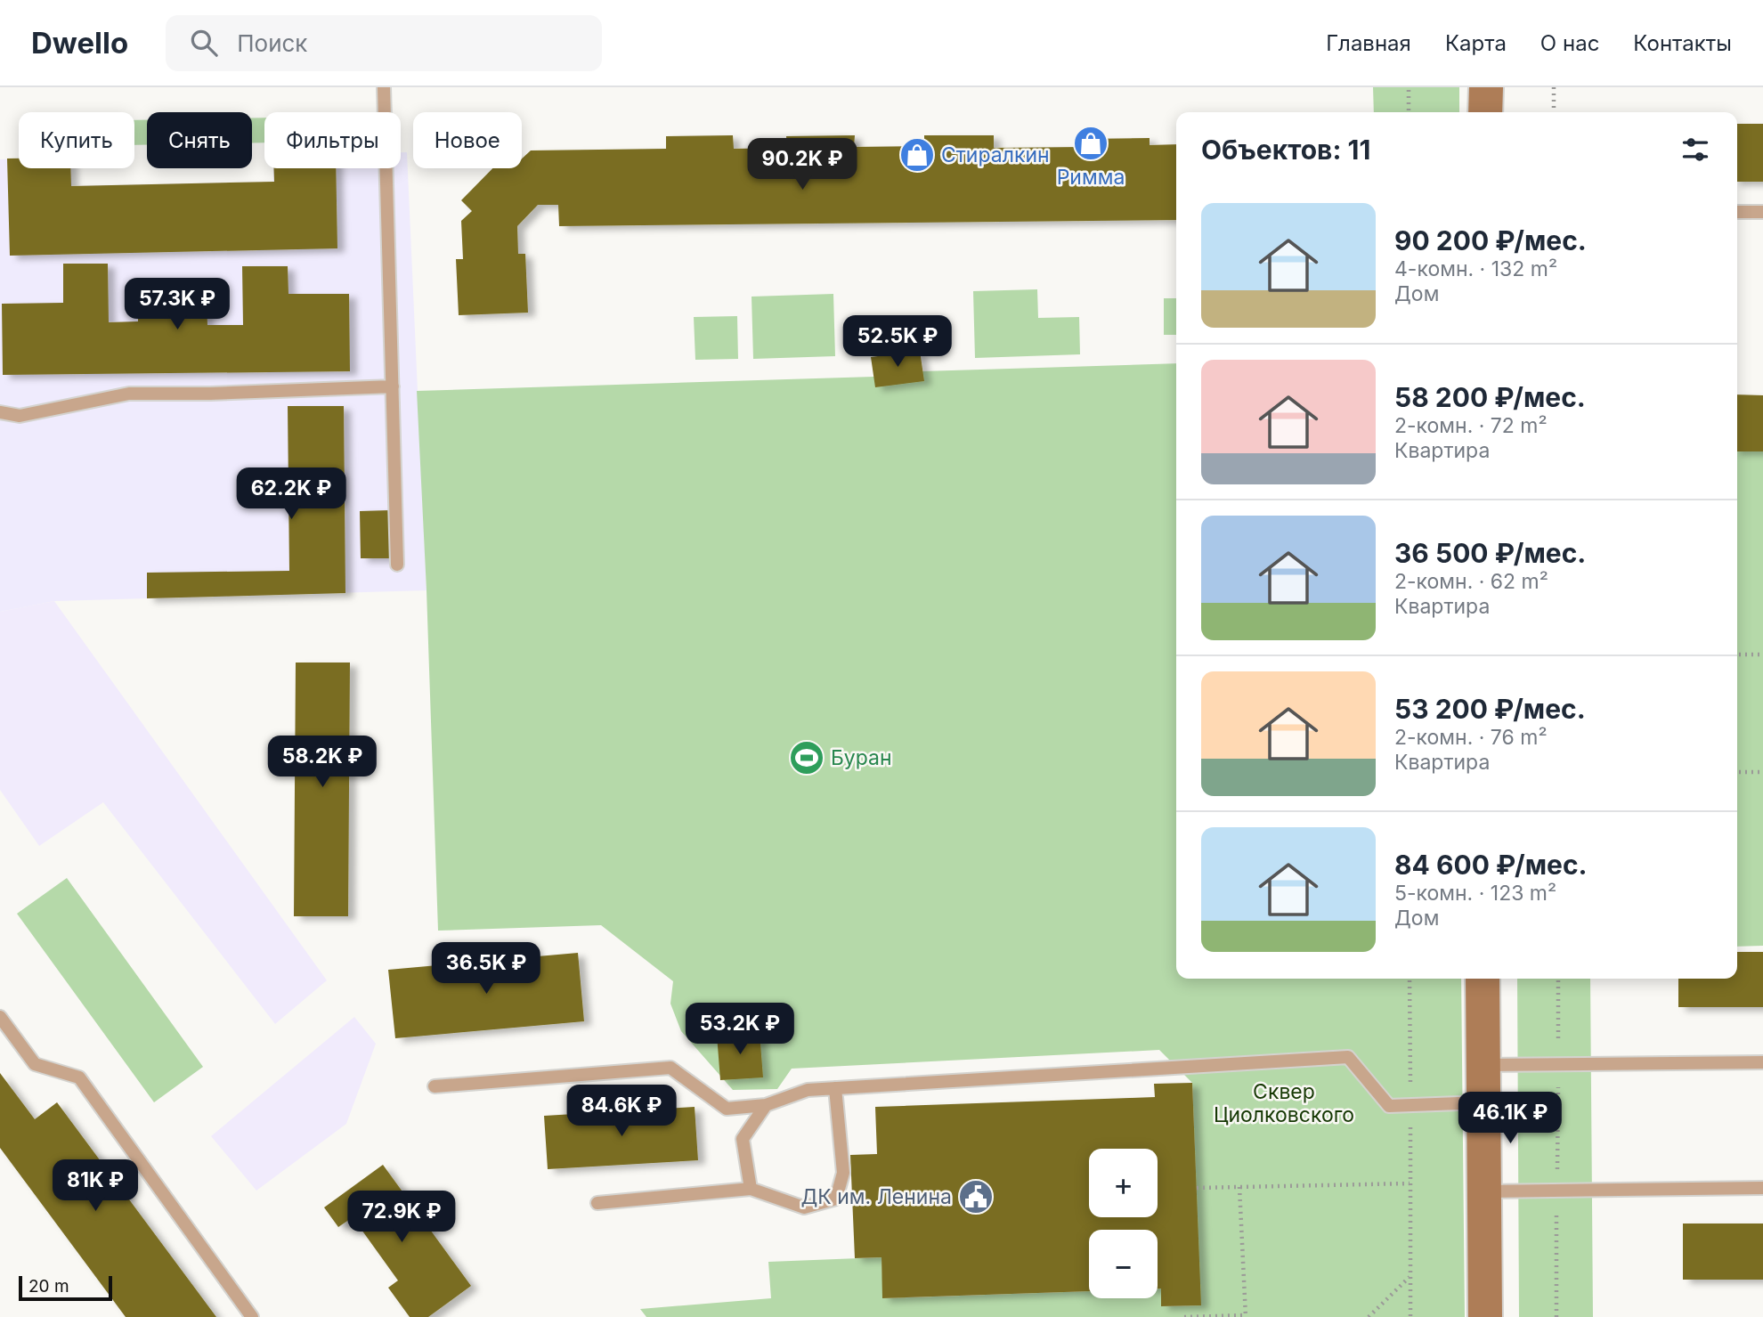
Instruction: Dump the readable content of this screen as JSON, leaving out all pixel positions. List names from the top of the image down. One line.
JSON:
{"parks":["Сквер Циолковского"],"places":{"shop":["Римма","Стиралкин"],"sports":["Буран"],"public building":["ДК им. Ленина"]},"scale_bar":"20 m","page":{"header":"Dwello","search":"Поиск","nav":["Главная","Карта","О нас","Контакты"],"chip":["Купить","Снять","Фильтры","Новое"],"heading":"Объектов: 11","price":["90.2K ₽","57.3K ₽","52.5K ₽","62.2K ₽","58.2K ₽","36.5K ₽","53.2K ₽","84.6K ₽","46.1K ₽","81K ₽","72.9K ₽"],"list":[{"name":"90 200 ₽/мес.","note":"4-комн. · 132 m² · Дом"},{"name":"58 200 ₽/мес.","note":"2-комн. · 72 m² · Квартира"},{"name":"36 500 ₽/мес.","note":"2-комн. · 62 m² · Квартира"},{"name":"53 200 ₽/мес.","note":"2-комн. · 76 m² · Квартира"},{"name":"84 600 ₽/мес.","note":"5-комн. · 123 m² · Дом"}],"map_buttons":["+","−"],"scale":"20 m"}}
